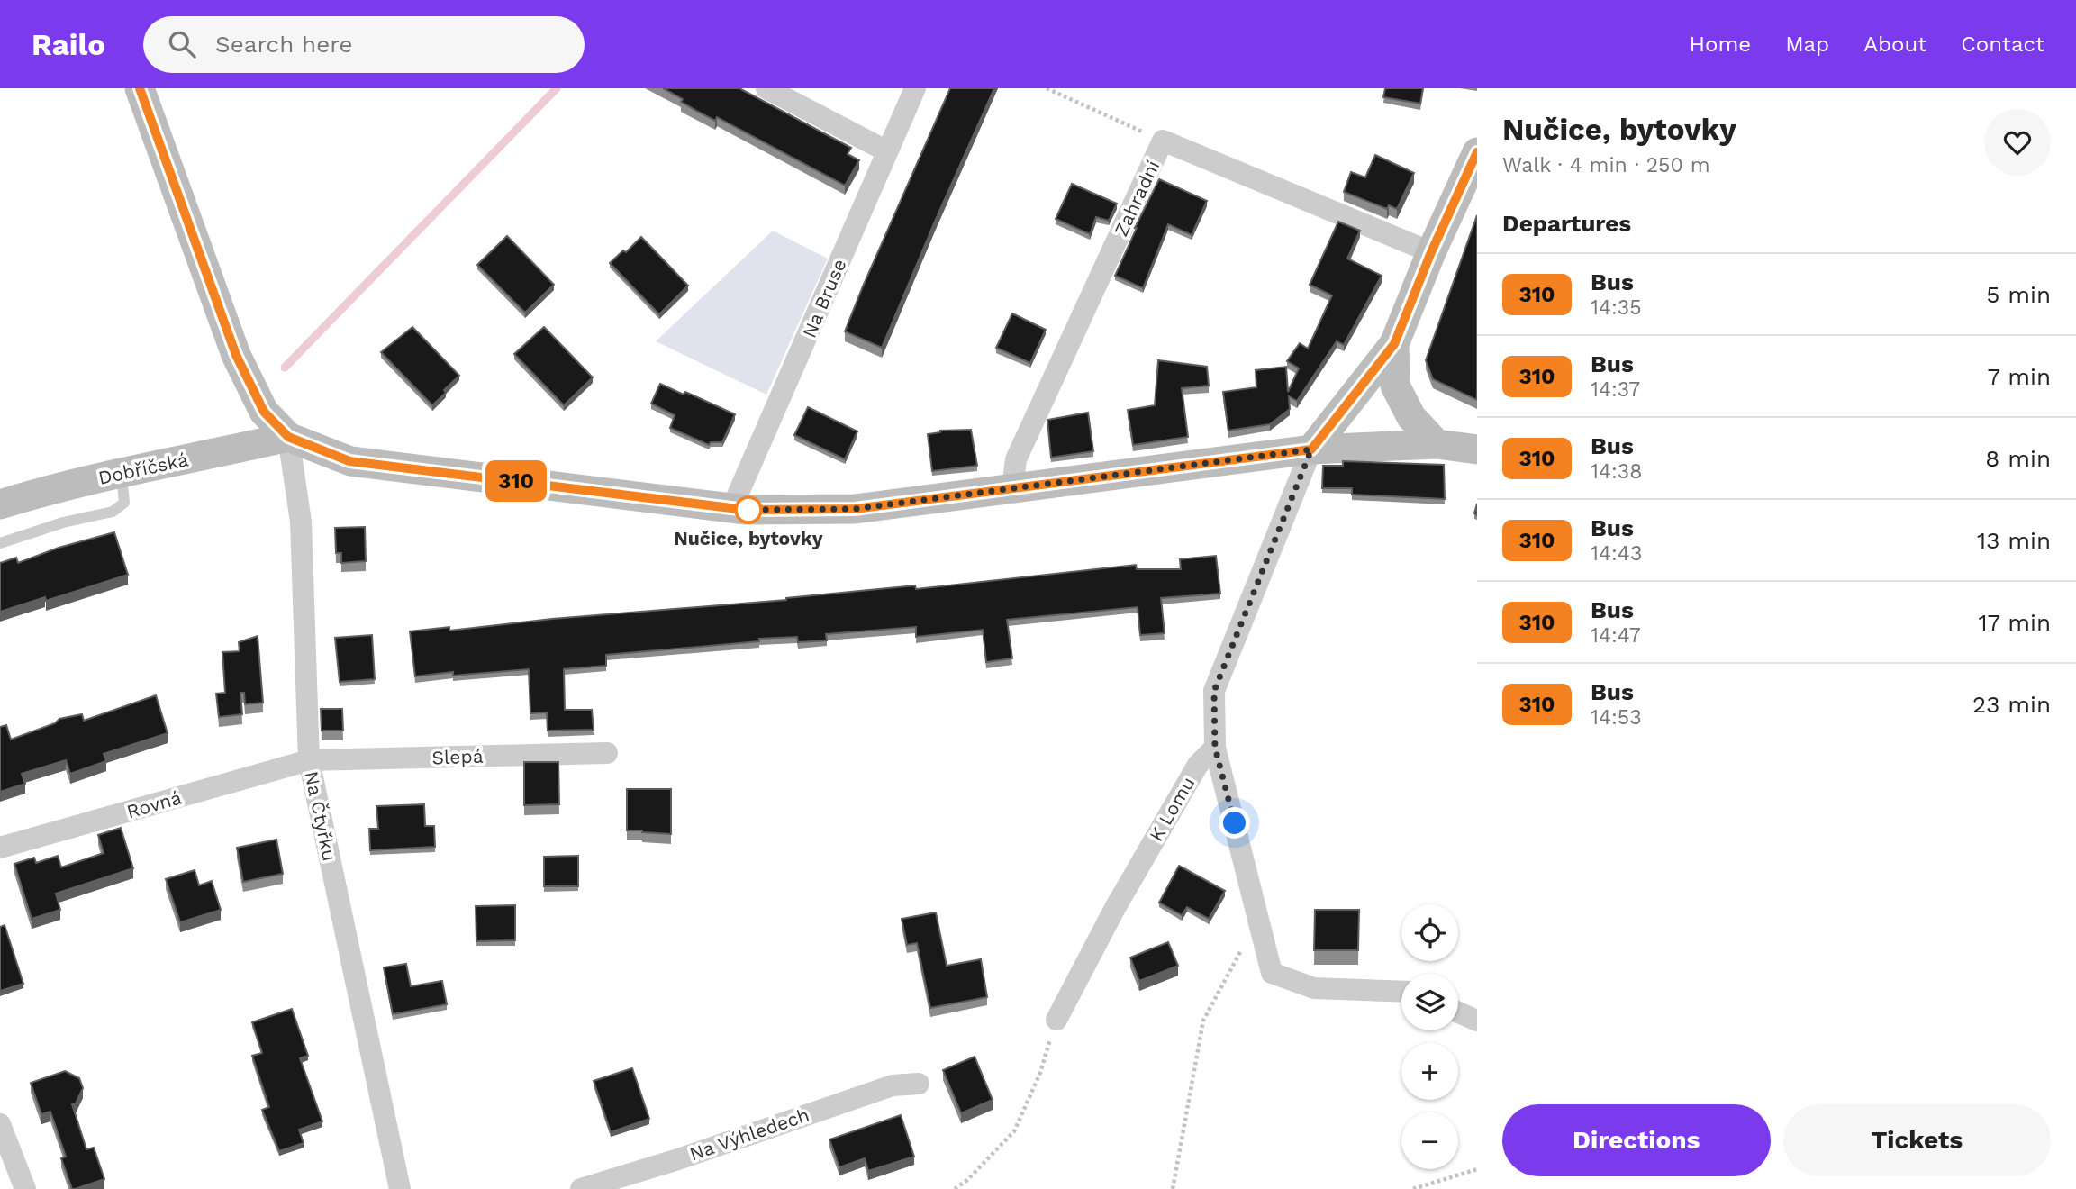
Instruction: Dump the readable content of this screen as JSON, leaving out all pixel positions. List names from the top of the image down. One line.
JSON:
{"streets":{"main road":["Dobříčská"],"street":["Zahradní","Na Bruse","Slepá","Rovná","K Lomu","Na Čtyřku","Na Výhledech"]},"crossings":[["Dobříčská","Na Čtyřku"],["Slepá","Rovná"],["Slepá","Na Čtyřku"],["Rovná","Na Čtyřku"]],"places":["Nučice, bytovky"],"lines":["bus line 310"],"page":{"header":"Railo","search":"Search here","nav":["Home","Map","About","Contact"],"on_map":"310","heading":[["Nučice, bytovky","Walk · 4 min · 250 m"],"Departures"],"list":[{"mark":"310","name":"Bus","note":"14:35","value":"5 min"},{"mark":"310","name":"Bus","note":"14:37","value":"7 min"},{"mark":"310","name":"Bus","note":"14:38","value":"8 min"},{"mark":"310","name":"Bus","note":"14:43","value":"13 min"},{"mark":"310","name":"Bus","note":"14:47","value":"17 min"},{"mark":"310","name":"Bus","note":"14:53","value":"23 min"}],"map_buttons":["+","−"],"buttons":["Directions","Tickets"]}}
